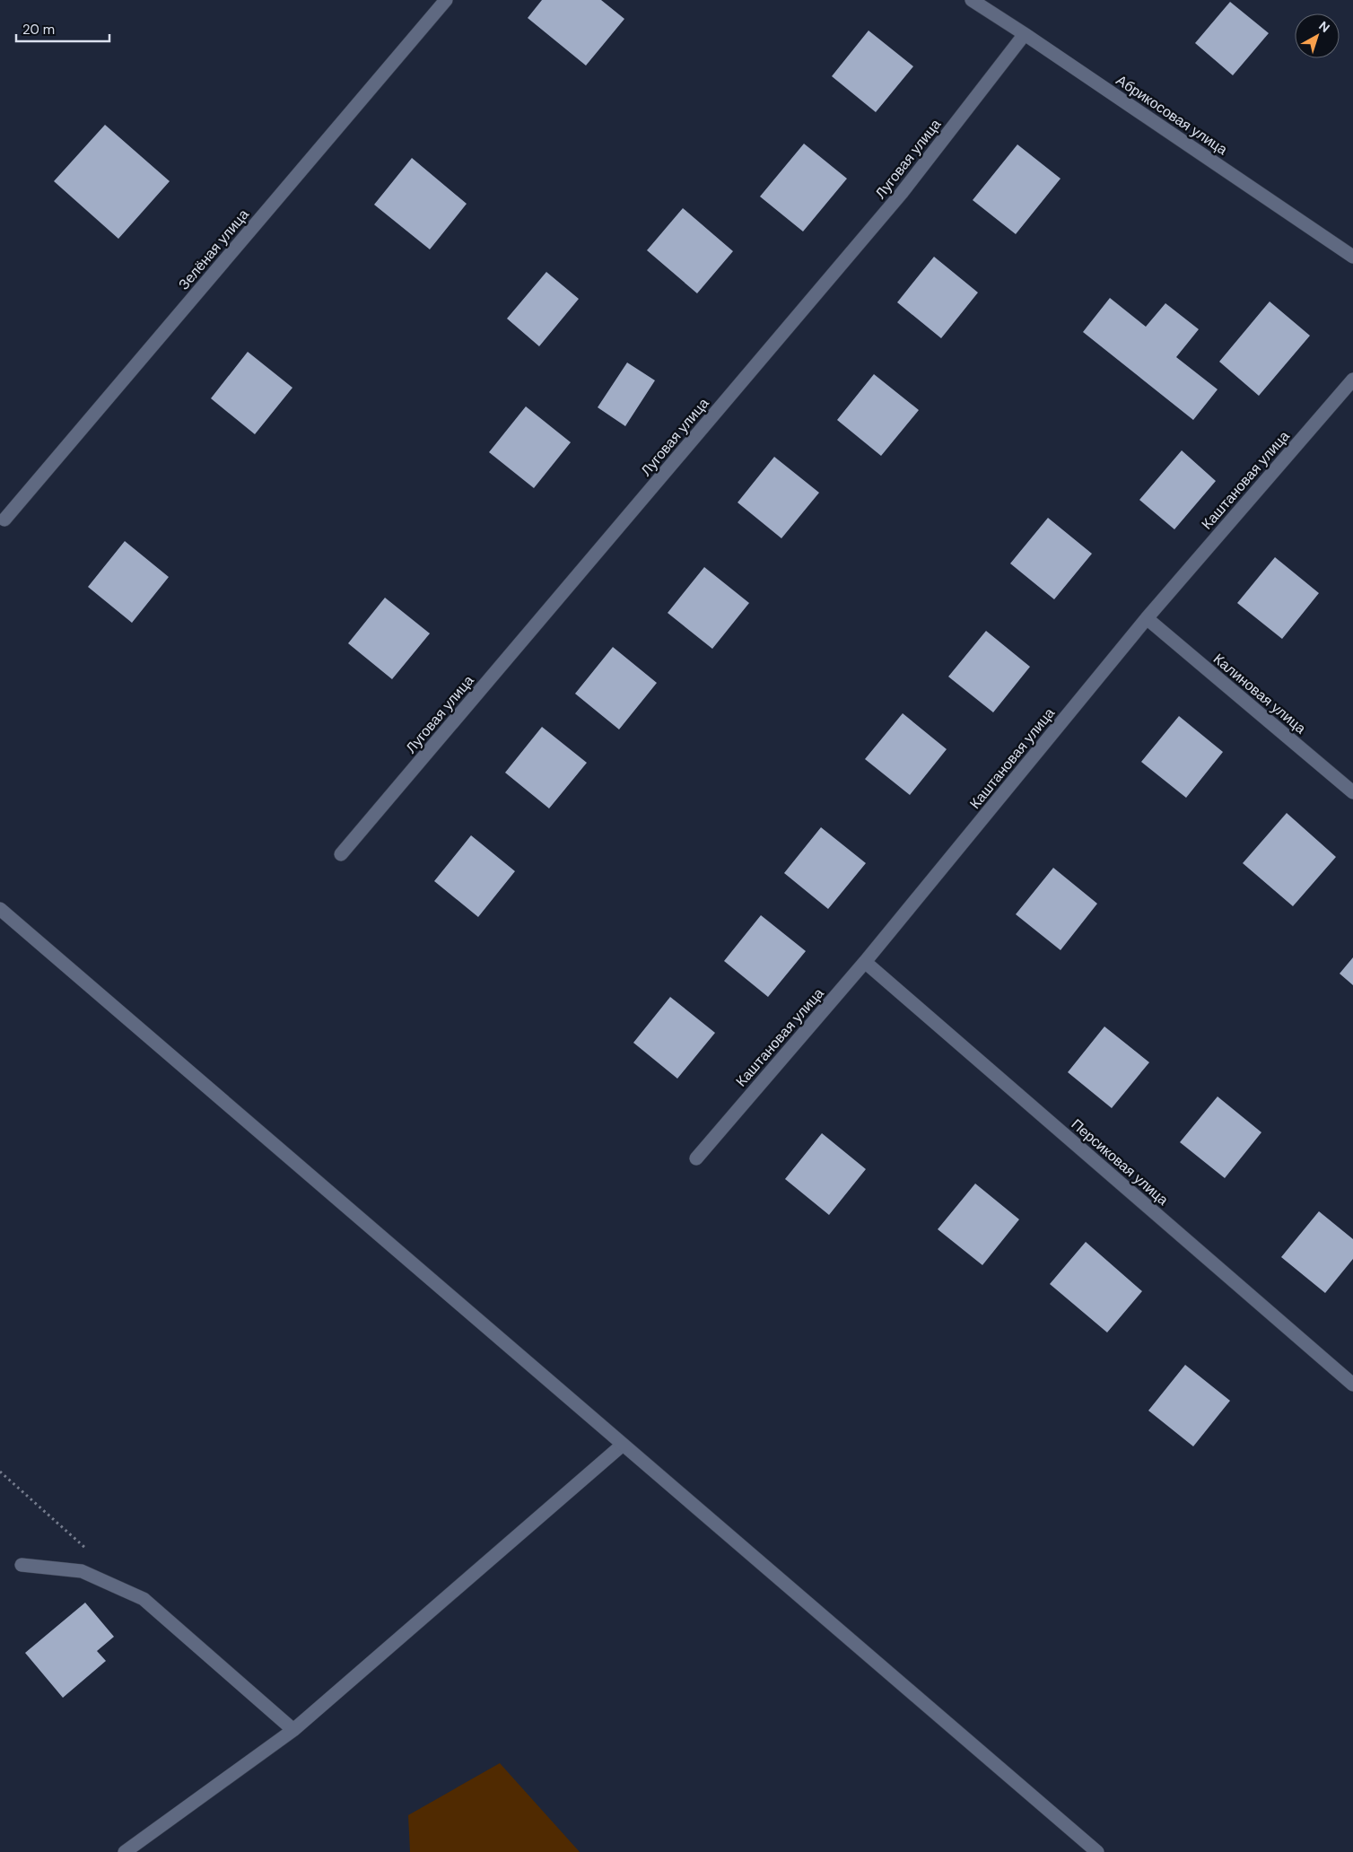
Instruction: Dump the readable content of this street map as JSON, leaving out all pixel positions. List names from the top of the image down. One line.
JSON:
{"streets":{"main road":["Абрикосовая улица","Луговая улица","Зелёная улица","Каштановая улица","Калиновая улица","Персиковая улица"]},"crossings":[["Абрикосовая улица","Луговая улица"],["Каштановая улица","Калиновая улица"],["Каштановая улица","Персиковая улица"]],"scale_bar":"20 m","north":"top right"}
